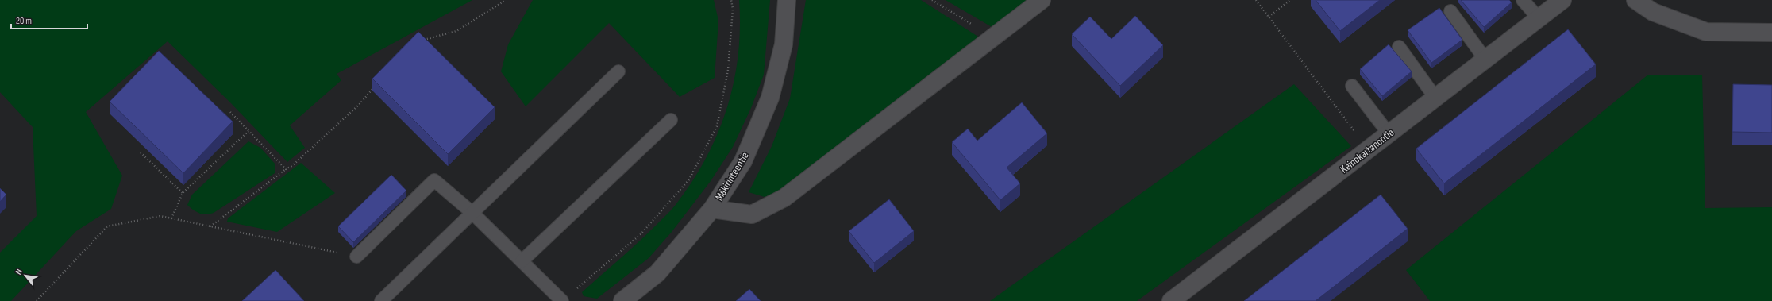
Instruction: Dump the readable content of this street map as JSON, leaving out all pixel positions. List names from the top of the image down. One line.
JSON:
{"streets":{"street":["Keinokartanontie","Mäkirinteentie"]},"scale_bar":"20 m","north":"top left"}
